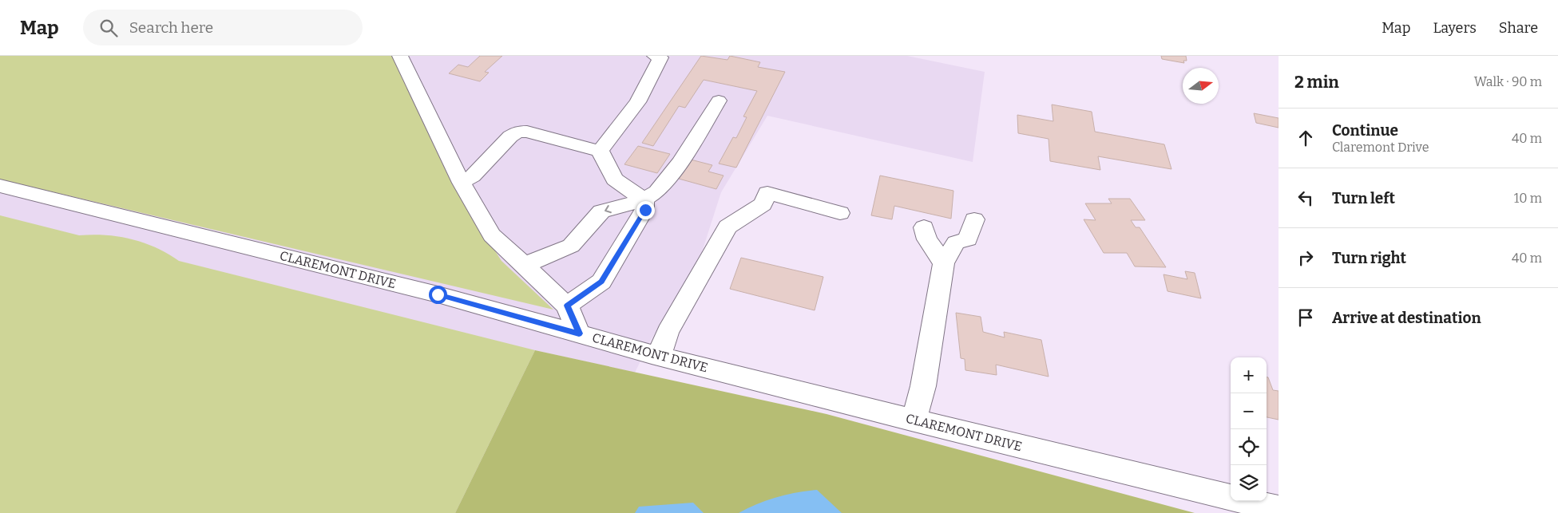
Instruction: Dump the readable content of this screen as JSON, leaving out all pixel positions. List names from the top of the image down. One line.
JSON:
{"streets":{"street":["CLAREMONT DRIVE"]},"north":"right","page":{"header":"Map","search":"Search here","nav":["Map","Layers","Share"],"heading":["2 min","Walk · 90 m"],"list":[["Continue","Claremont Drive","40 m"],["Turn left","10 m"],["Turn right","40 m"],"Arrive at destination"],"map_buttons":["+","−"]}}
